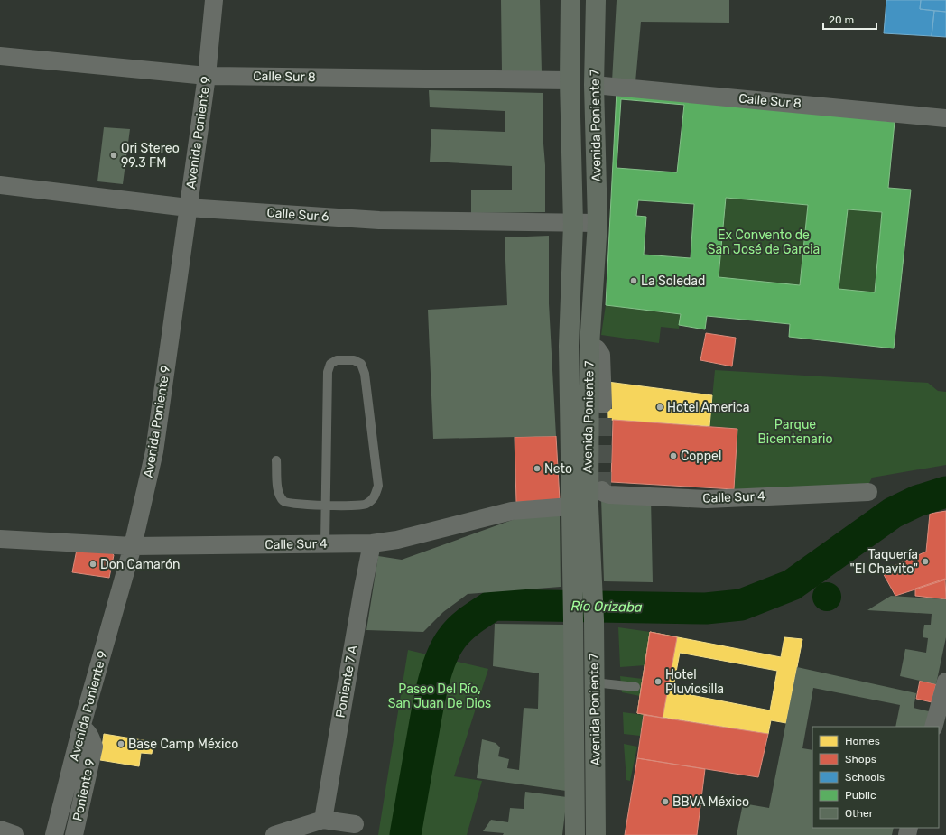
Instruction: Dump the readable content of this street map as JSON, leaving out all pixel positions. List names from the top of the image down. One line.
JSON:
{"streets":{"main road":["Avenida Poniente 7"],"street":["Calle Sur 8","Avenida Poniente 9","Calle Sur 6","Calle Sur 4","Poniente 7 A","Poniente 9"]},"crossings":[["Calle Sur 8","Avenida Poniente 7"],["Calle Sur 8","Avenida Poniente 9"],["Avenida Poniente 7","Calle Sur 6"],["Avenida Poniente 7","Calle Sur 4"],["Avenida Poniente 9","Calle Sur 6"],["Avenida Poniente 9","Calle Sur 4"],["Avenida Poniente 9","Poniente 9"],["Calle Sur 4","Poniente 7 A"]],"water":["Río Orizaba"],"parks":["Ex Convento de San José de Garcia","Parque Bicentenario","Paseo Del Río, San Juan De Dios"],"places":["Ori Stereo 99.3 FM","La Soledad","Hotel America","Coppel","Neto","Taquería \"El Chavito\"","Don Camarón","Hotel Pluviosilla","Base Camp México","BBVA México"],"legend":["Homes","Shops","Schools","Public","Other"],"scale_bar":"20 m"}
